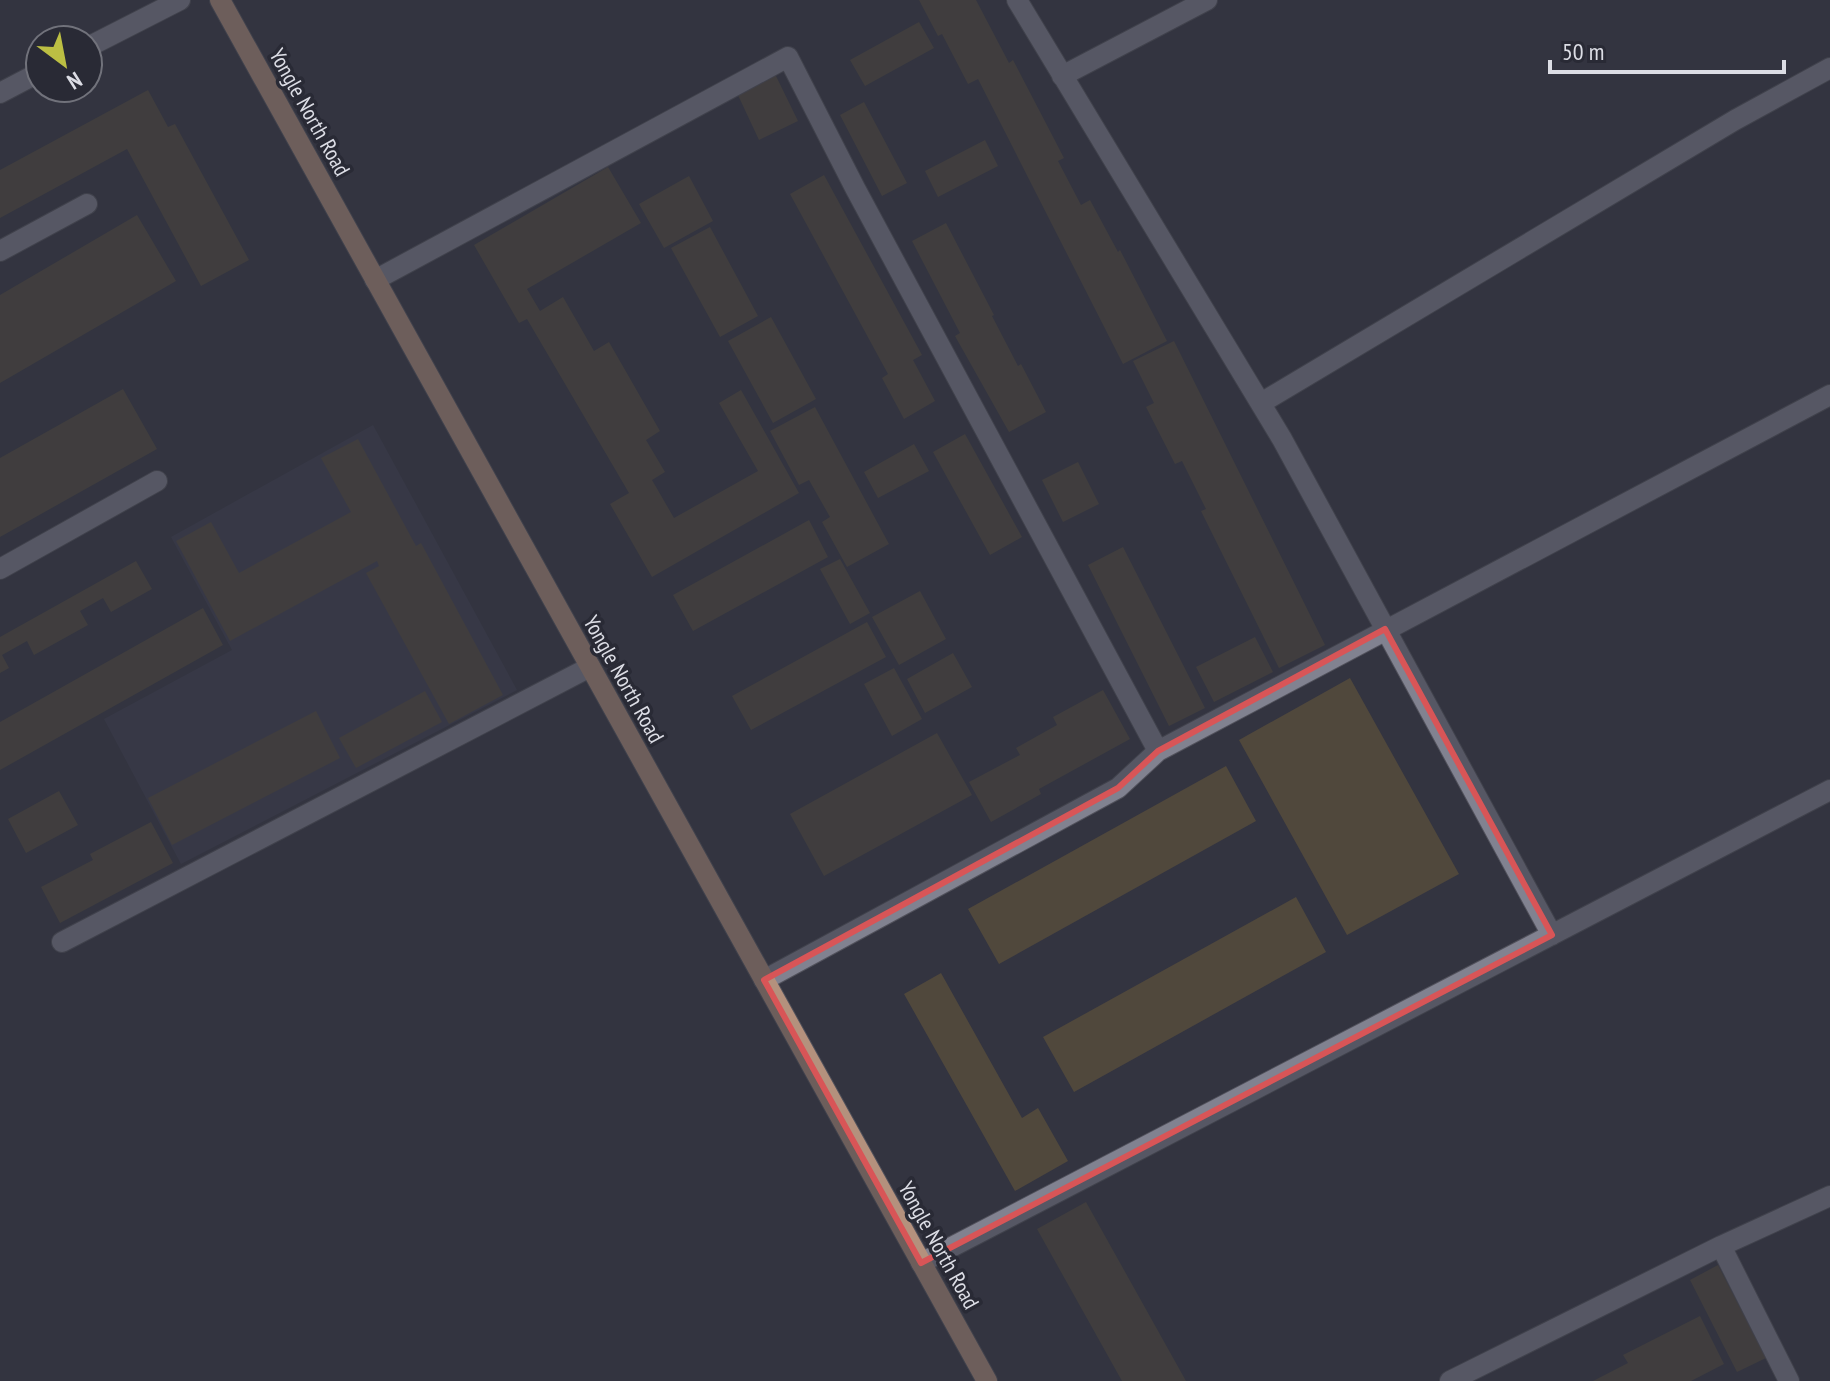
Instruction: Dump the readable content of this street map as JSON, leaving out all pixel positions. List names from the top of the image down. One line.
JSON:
{"streets":{"main road":["Yongle North Road"]},"scale_bar":"50 m","north":"bottom right"}
